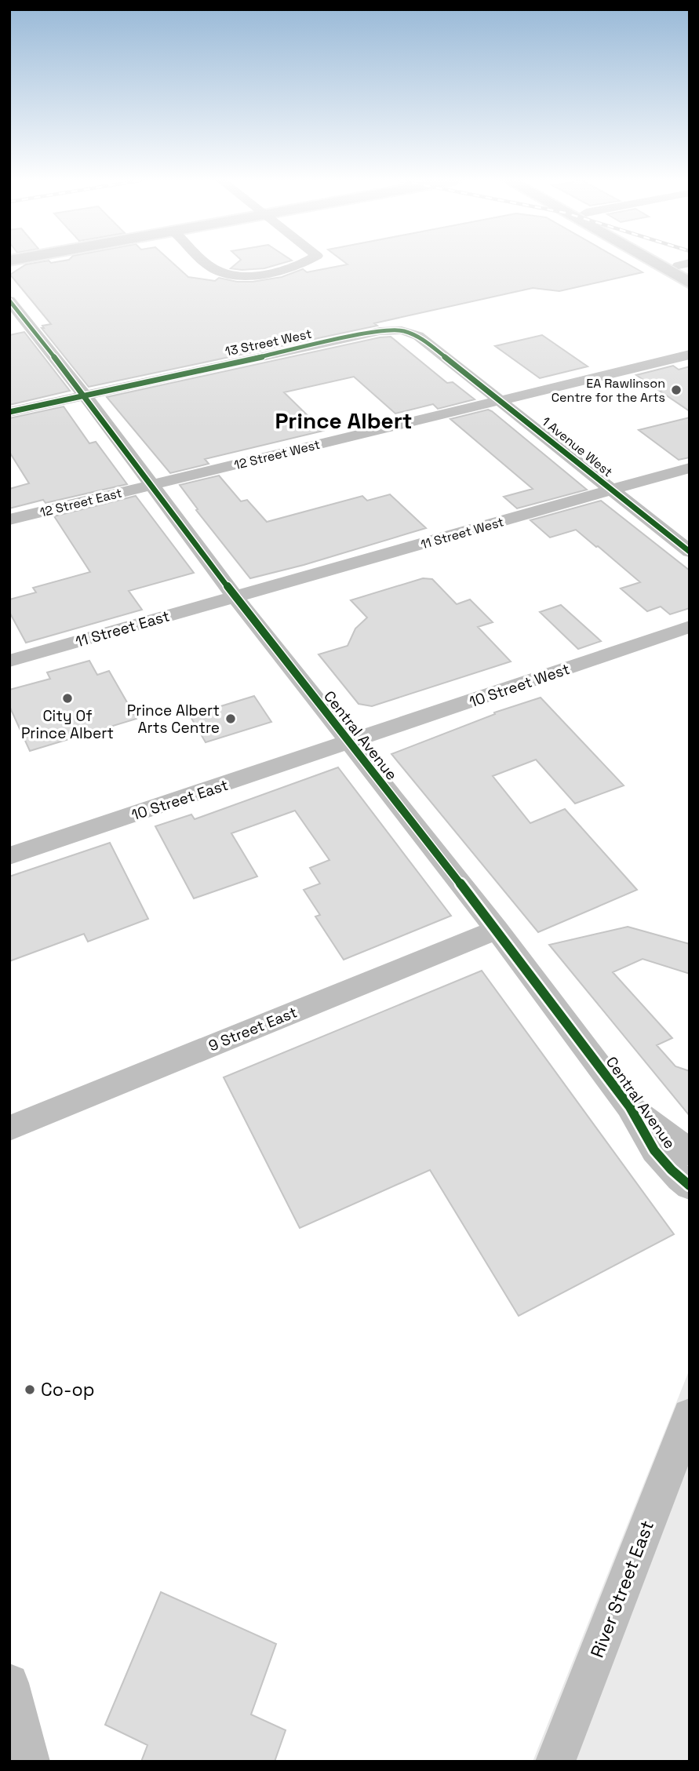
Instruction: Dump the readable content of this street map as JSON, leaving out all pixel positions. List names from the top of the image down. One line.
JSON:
{"streets":{"street":["13 Street West","1 Avenue West","12 Street West","12 Street East","11 Street West","11 Street East","10 Street West","Central Avenue","10 Street East","9 Street East","River Street East"]},"crossings":[["13 Street West","1 Avenue West"],["13 Street West","Central Avenue"],["1 Avenue West","12 Street West"],["1 Avenue West","11 Street West"],["12 Street West","12 Street East"],["12 Street West","Central Avenue"],["12 Street East","Central Avenue"],["11 Street West","11 Street East"],["11 Street West","Central Avenue"],["11 Street East","Central Avenue"],["10 Street West","Central Avenue"],["10 Street West","10 Street East"],["Central Avenue","10 Street East"],["Central Avenue","9 Street East"]],"districts":["Prince Albert"],"places":["EA Rawlinson Centre for the Arts","City Of Prince Albert","Prince Albert Arts Centre","Co-op"]}
